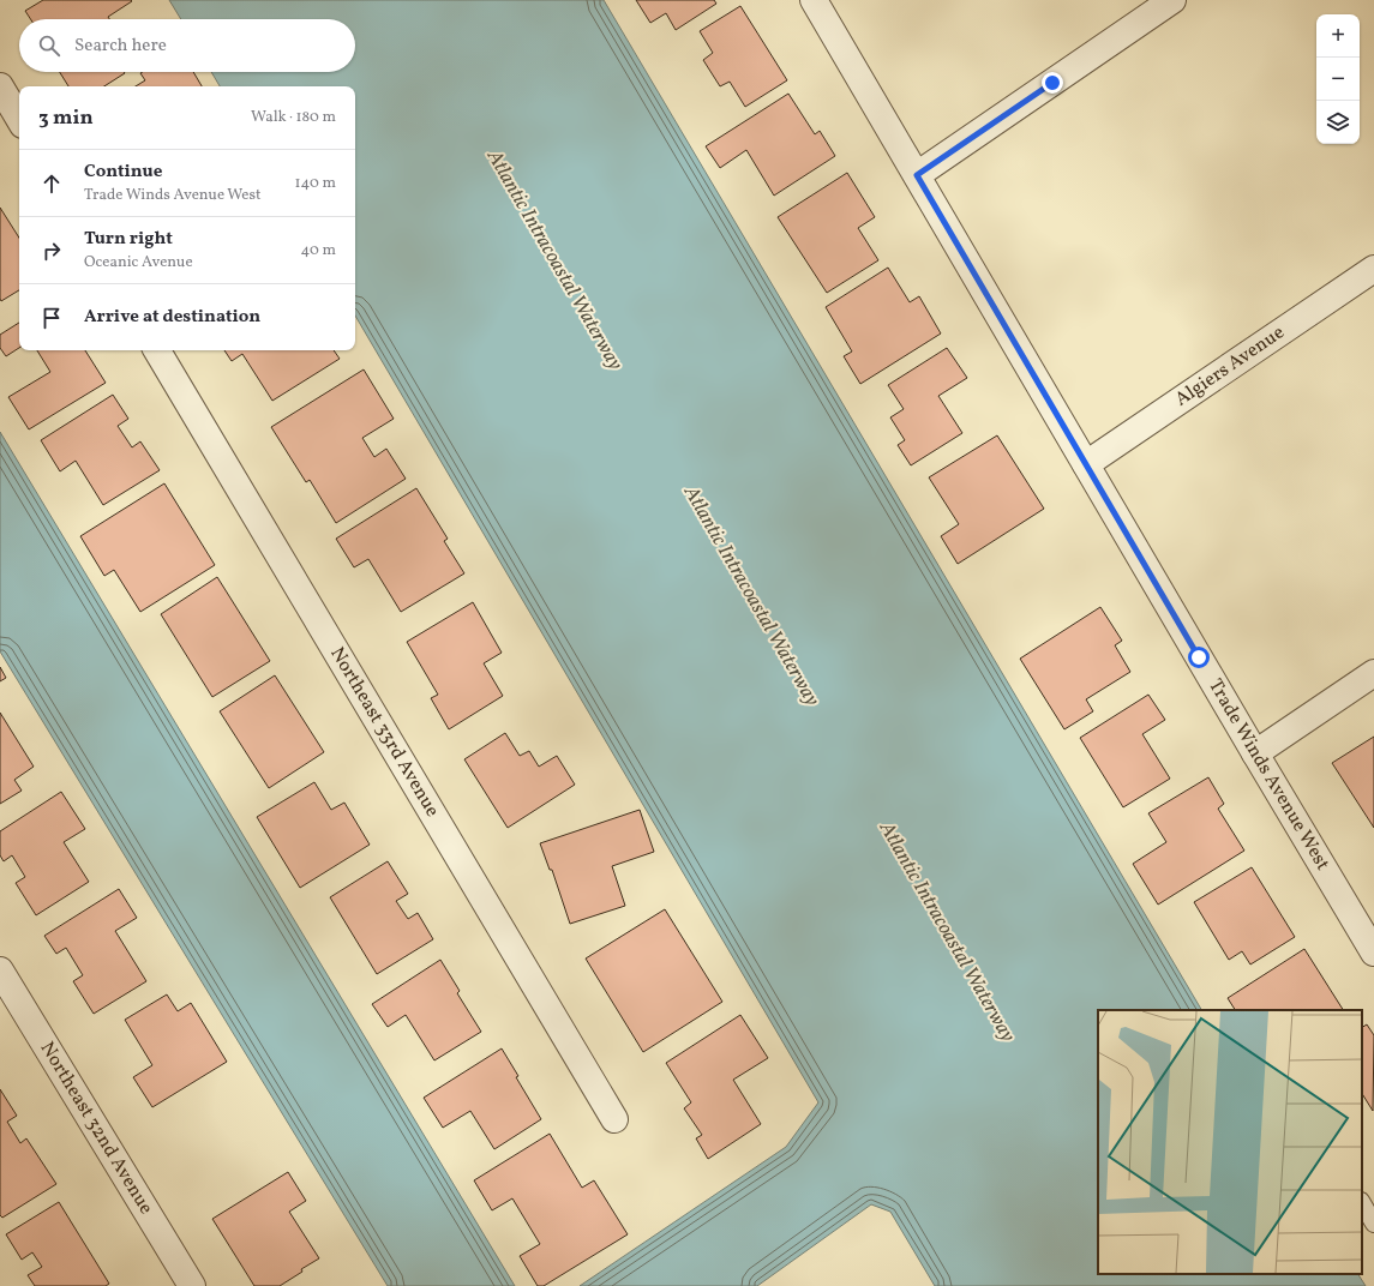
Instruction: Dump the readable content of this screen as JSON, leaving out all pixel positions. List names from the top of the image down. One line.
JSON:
{"streets":{"street":["Algiers Avenue","Northeast 33rd Avenue","Trade Winds Avenue West","Northeast 32nd Avenue"]},"crossings":[["Algiers Avenue","Trade Winds Avenue West"]],"water":["Atlantic Intracoastal Waterway"],"page":{"map_buttons":["+","−"],"search":"Search here","heading":["3 min","Walk · 180 m"],"list":[["Continue","Trade Winds Avenue West","140 m"],["Turn right","Oceanic Avenue","40 m"],"Arrive at destination"]}}
